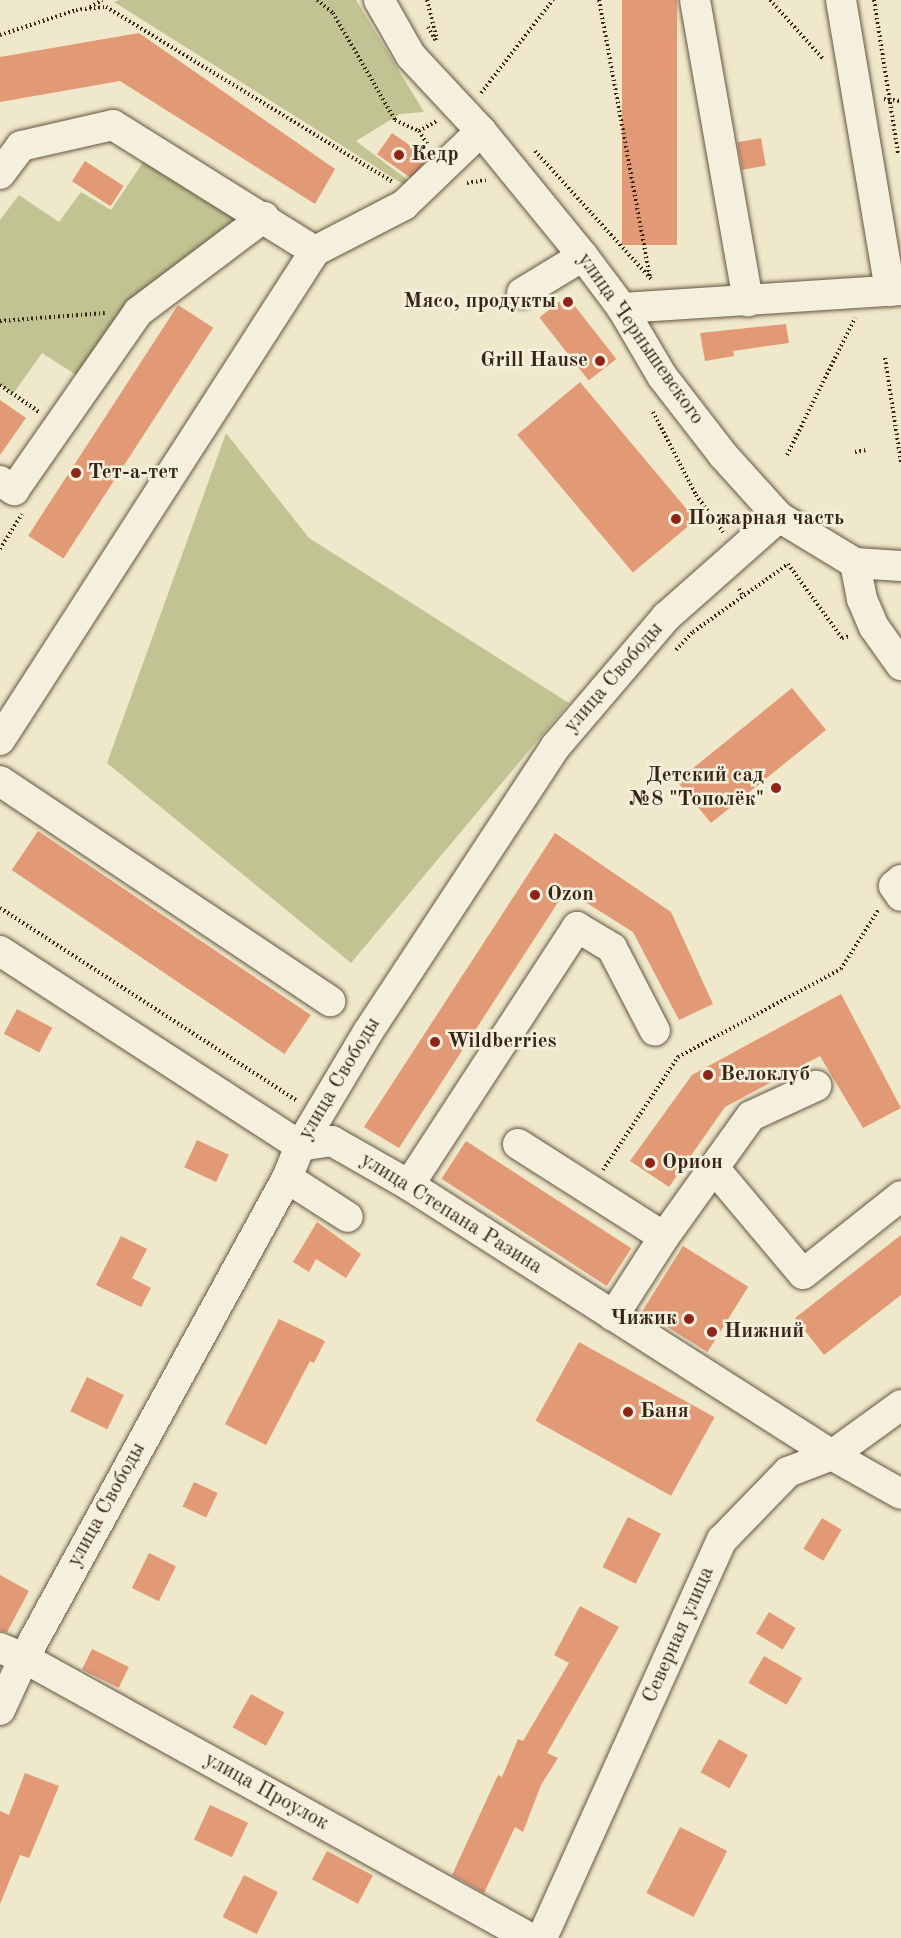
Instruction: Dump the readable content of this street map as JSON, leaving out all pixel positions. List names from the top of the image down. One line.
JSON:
{"streets":{"street":["улица Чернышевского","улица Свободы","улица Степана Разина","Северная улица","улица Проулок"]},"crossings":[["улица Чернышевского","улица Свободы"],["улица Свободы","улица Степана Разина"],["улица Свободы","улица Проулок"],["улица Степана Разина","Северная улица"]],"places":["Кедр","Мясо, продукты","Grill Hause","Тет-а-тет","Пожарная часть","Детский сад №8 \"Тополёк\"","Ozon","Wildberries","Велоклуб","Орион","Чижик","Нижний","Баня"]}
